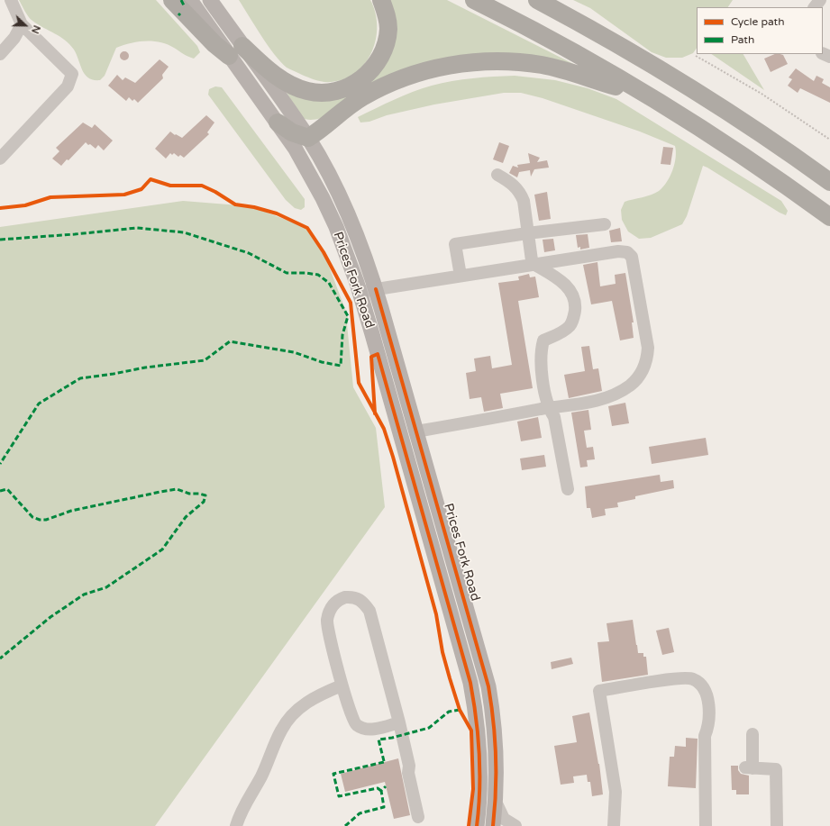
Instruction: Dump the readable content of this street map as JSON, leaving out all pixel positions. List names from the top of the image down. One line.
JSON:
{"streets":{"main road":["Prices Fork Road"]},"legend":["Cycle path","Path"],"north":"right"}
